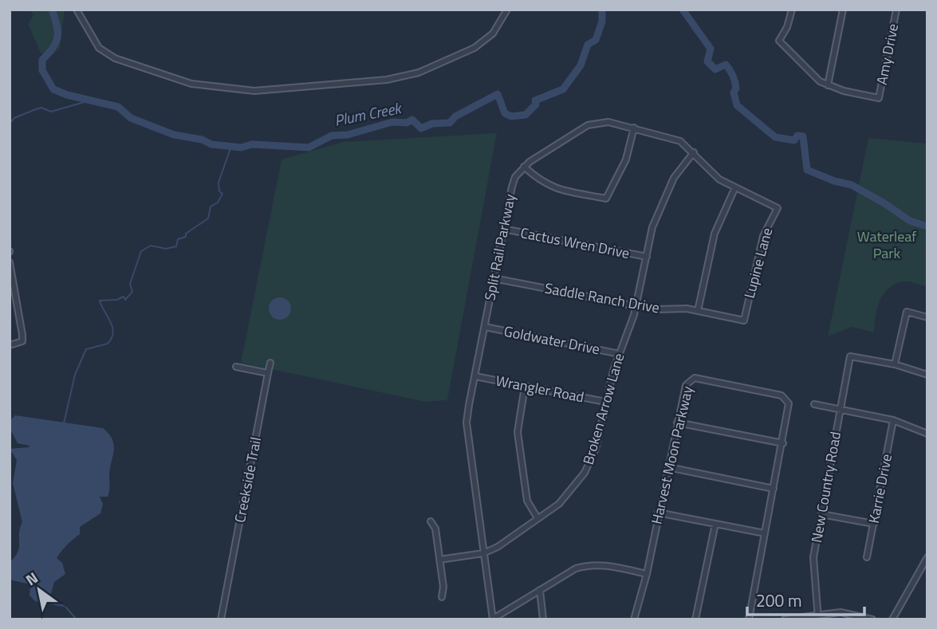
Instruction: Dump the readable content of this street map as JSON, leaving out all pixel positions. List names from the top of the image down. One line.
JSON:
{"streets":{"street":["Amy Drive","Cactus Wren Drive","Split Rail Parkway","Lupine Lane","Saddle Ranch Drive","Goldwater Drive","Wrangler Road","Broken Arrow Lane","Harvest Moon Parkway","Creekside Trail","New Country Road","Karrie Drive"]},"crossings":[["Cactus Wren Drive","Split Rail Parkway"],["Cactus Wren Drive","Broken Arrow Lane"],["Split Rail Parkway","Lupine Lane"],["Split Rail Parkway","Saddle Ranch Drive"],["Split Rail Parkway","Goldwater Drive"],["Split Rail Parkway","Wrangler Road"],["Split Rail Parkway","Broken Arrow Lane"],["Lupine Lane","Saddle Ranch Drive"],["Saddle Ranch Drive","Broken Arrow Lane"],["Goldwater Drive","Broken Arrow Lane"],["Wrangler Road","Broken Arrow Lane"]],"water":["Plum Creek"],"parks":["Waterleaf Park"],"scale_bar":"200 m","north":"top left"}
